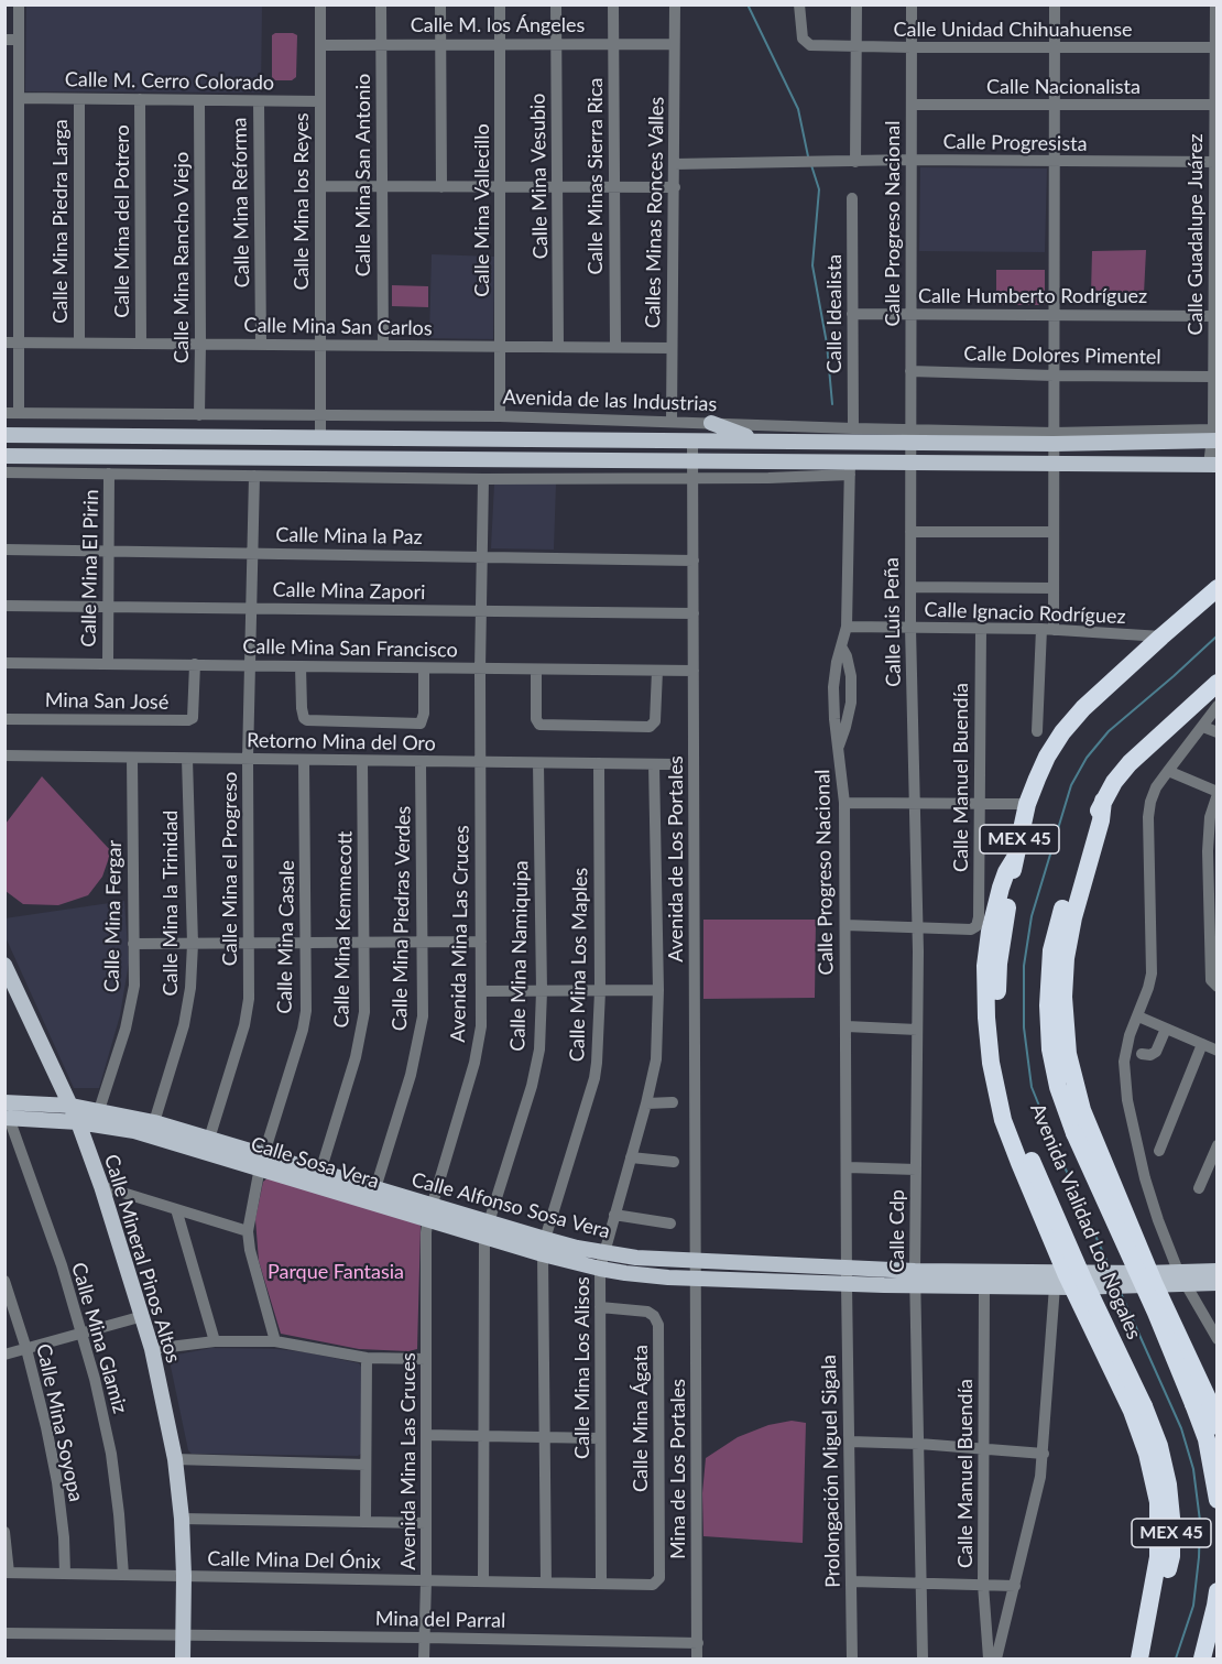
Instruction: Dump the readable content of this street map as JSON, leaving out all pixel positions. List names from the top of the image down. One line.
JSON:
{"streets":{"highway":["MEX 45","Avenida Vialidad Los Nogales"],"main road":["Avenida de las Industrias","Calle Sosa Vera","Calle Alfonso Sosa Vera","Calle Mineral Pinos Altos"],"street":["Calle M. los Ángeles","Calle Unidad Chihuahuense","Calle M. Cerro Colorado","Calle Nacionalista","Calle Progresista","Calle Mina San Antonio","Calle Mina Vesubio","Calle Minas Sierra Rica","Calle Mina los Reyes","Calle Mina Reforma","Calle Mina Vallecillo","Calles Minas Ronces Valles","Calle Mina Piedra Larga","Calle Mina del Potrero","Calle Progreso Nacional","Calle Guadalupe Juárez","Calle Mina Rancho Viejo","Calle Humberto Rodríguez","Calle Idealista","Calle Mina San Carlos","Calle Dolores Pimentel","Calle Mina la Paz","Calle Mina El Pirin","Calle Mina Zapori","Calle Ignacio Rodríguez","Calle Luis Peña","Calle Mina San Francisco","Mina San José","Retorno Mina del Oro","Calle Manuel Buendía","Avenida de Los Portales","Calle Mina el Progreso","Calle Mina la Trinidad","Calle Mina Fergar","Calle Mina Piedras Verdes","Calle Mina Kemmecott","Avenida Mina Las Cruces","Calle Mina Casale","Calle Mina Namiquipa","Calle Mina Los Maples","Calle Cdp","Calle Mina Glamiz","Calle Mina Los Alisos","Calle Mina Ágata","Calle Mina Soyopa","Mina de Los Portales","Prolongación Miguel Sigala","Calle Mina Del Ónix","Mina del Parral"]},"crossings":[["Calle M. los Ángeles","Calle Mina San Antonio"],["Calle M. los Ángeles","Calle Mina Vesubio"],["Calle M. los Ángeles","Calle Minas Sierra Rica"],["Calle M. los Ángeles","Calle Mina los Reyes"],["Calle M. los Ángeles","Calle Mina Vallecillo"],["Calle M. los Ángeles","Calles Minas Ronces Valles"],["Calle Unidad Chihuahuense","Calle Progreso Nacional"],["Calle Unidad Chihuahuense","Calle Guadalupe Juárez"],["Calle M. Cerro Colorado","Calle Mina los Reyes"],["Calle M. Cerro Colorado","Calle Mina Reforma"],["Calle M. Cerro Colorado","Calle Mina Piedra Larga"],["Calle M. Cerro Colorado","Calle Mina del Potrero"],["Calle M. Cerro Colorado","Calle Mina Rancho Viejo"],["Calle Nacionalista","Calle Progreso Nacional"],["Calle Nacionalista","Calle Guadalupe Juárez"],["Calle Progresista","Calles Minas Ronces Valles"],["Calle Progresista","Calle Progreso Nacional"],["Calle Progresista","Calle Guadalupe Juárez"],["Calle Mina San Antonio","Calle Mina San Carlos"],["Calle Mina Vesubio","Calle Mina San Carlos"],["Calle Minas Sierra Rica","Calle Mina San Carlos"],["Calle Mina los Reyes","Calle Mina San Carlos"],["Calle Mina los Reyes","Avenida de las Industrias"],["Calle Mina Reforma","Calle Mina San Carlos"],["Calle Mina Vallecillo","Calle Mina San Carlos"],["Calle Mina Vallecillo","Avenida de las Industrias"],["Calles Minas Ronces Valles","Calle Mina San Carlos"],["Calles Minas Ronces Valles","Avenida de las Industrias"],["Calle Mina Piedra Larga","Calle Mina San Carlos"],["Calle Mina del Potrero","Calle Mina San Carlos"],["Calle Progreso Nacional","Calle Humberto Rodríguez"],["Calle Progreso Nacional","Calle Dolores Pimentel"],["Calle Progreso Nacional","Avenida de las Industrias"],["Calle Progreso Nacional","Calle Ignacio Rodríguez"],["Calle Progreso Nacional","Calle Luis Peña"],["Calle Progreso Nacional","Calle Sosa Vera"],["Calle Progreso Nacional","Calle Alfonso Sosa Vera"],["Calle Progreso Nacional","Prolongación Miguel Sigala"],["Calle Guadalupe Juárez","Calle Humberto Rodríguez"],["Calle Guadalupe Juárez","Calle Dolores Pimentel"],["Calle Guadalupe Juárez","Avenida de las Industrias"],["Calle Mina Rancho Viejo","Calle Mina San Carlos"],["Calle Mina Rancho Viejo","Avenida de las Industrias"],["Calle Humberto Rodríguez","Calle Idealista"],["Calle Idealista","Avenida de las Industrias"],["Avenida de las Industrias","Calle Luis Peña"],["Avenida de las Industrias","Avenida de Los Portales"],["Calle Mina la Paz","Calle Mina El Pirin"],["Calle Mina la Paz","Avenida de Los Portales"],["Calle Mina la Paz","Calle Mina el Progreso"],["Calle Mina la Paz","Avenida Mina Las Cruces"],["Calle Mina El Pirin","Calle Mina Zapori"],["Calle Mina El Pirin","Calle Mina San Francisco"],["Calle Mina Zapori","Avenida de Los Portales"],["Calle Mina Zapori","Calle Mina el Progreso"],["Calle Mina Zapori","Avenida Mina Las Cruces"],["Calle Ignacio Rodríguez","Calle Luis Peña"],["Calle Ignacio Rodríguez","Calle Manuel Buendía"],["Calle Ignacio Rodríguez","Avenida Vialidad Los Nogales"],["Calle Luis Peña","Calle Cdp"],["Calle Mina San Francisco","Mina San José"],["Calle Mina San Francisco","Avenida de Los Portales"],["Calle Mina San Francisco","Calle Mina el Progreso"],["Calle Mina San Francisco","Avenida Mina Las Cruces"],["Retorno Mina del Oro","Calle Mina el Progreso"],["Retorno Mina del Oro","Calle Mina la Trinidad"],["Retorno Mina del Oro","Calle Mina Fergar"],["Retorno Mina del Oro","Calle Mina Piedras Verdes"],["Retorno Mina del Oro","Calle Mina Kemmecott"],["Retorno Mina del Oro","Avenida Mina Las Cruces"],["Retorno Mina del Oro","Calle Mina Casale"],["Retorno Mina del Oro","Calle Mina Namiquipa"],["Retorno Mina del Oro","Calle Mina Los Maples"],["Retorno Mina del Oro","Calle Mina Los Alisos"],["Calle Manuel Buendía","Calle Alfonso Sosa Vera"],["Calle Manuel Buendía","Calle Cdp"],["Avenida de Los Portales","Calle Sosa Vera"],["Avenida de Los Portales","Calle Alfonso Sosa Vera"],["Avenida de Los Portales","Mina de Los Portales"],["Calle Mina el Progreso","Calle Alfonso Sosa Vera"],["Calle Mina la Trinidad","Calle Alfonso Sosa Vera"],["Calle Mina Fergar","Calle Alfonso Sosa Vera"],["Calle Mina Piedras Verdes","Calle Alfonso Sosa Vera"],["Calle Mina Kemmecott","Calle Alfonso Sosa Vera"],["Avenida Mina Las Cruces","Calle Sosa Vera"],["Avenida Mina Las Cruces","Calle Alfonso Sosa Vera"],["Avenida Mina Las Cruces","Calle Mina Del Ónix"],["Avenida Mina Las Cruces","Mina del Parral"],["Calle Mina Casale","Calle Sosa Vera"],["Calle Mina Casale","Calle Alfonso Sosa Vera"],["Calle Mina Namiquipa","Calle Sosa Vera"],["Calle Mina Namiquipa","Calle Mina Del Ónix"],["Calle Mina Los Maples","Calle Sosa Vera"],["Calle Mina Los Maples","Calle Alfonso Sosa Vera"],["Calle Mina Los Maples","Calle Mina Del Ónix"],["Calle Sosa Vera","Calle Alfonso Sosa Vera"],["Calle Sosa Vera","Calle Mineral Pinos Altos"],["Calle Sosa Vera","Calle Mina Glamiz"],["Calle Sosa Vera","Calle Mina Los Alisos"],["Calle Sosa Vera","Mina de Los Portales"],["Calle Sosa Vera","Prolongación Miguel Sigala"],["Calle Alfonso Sosa Vera","Calle Cdp"],["Calle Alfonso Sosa Vera","Calle Mineral Pinos Altos"],["Calle Alfonso Sosa Vera","Calle Mina Glamiz"],["Calle Alfonso Sosa Vera","Calle Mina Los Alisos"],["Calle Alfonso Sosa Vera","Prolongación Miguel Sigala"],["Calle Mineral Pinos Altos","Calle Mina Del Ónix"],["Calle Mineral Pinos Altos","Mina del Parral"],["Calle Mina Glamiz","Calle Mina Del Ónix"],["Calle Mina Los Alisos","Calle Mina Ágata"],["Calle Mina Los Alisos","Calle Mina Del Ónix"],["Calle Mina Ágata","Calle Mina Del Ónix"],["Calle Mina Soyopa","Calle Mina Del Ónix"],["Mina de Los Portales","Mina del Parral"]],"parks":["Parque Fantasia"]}
